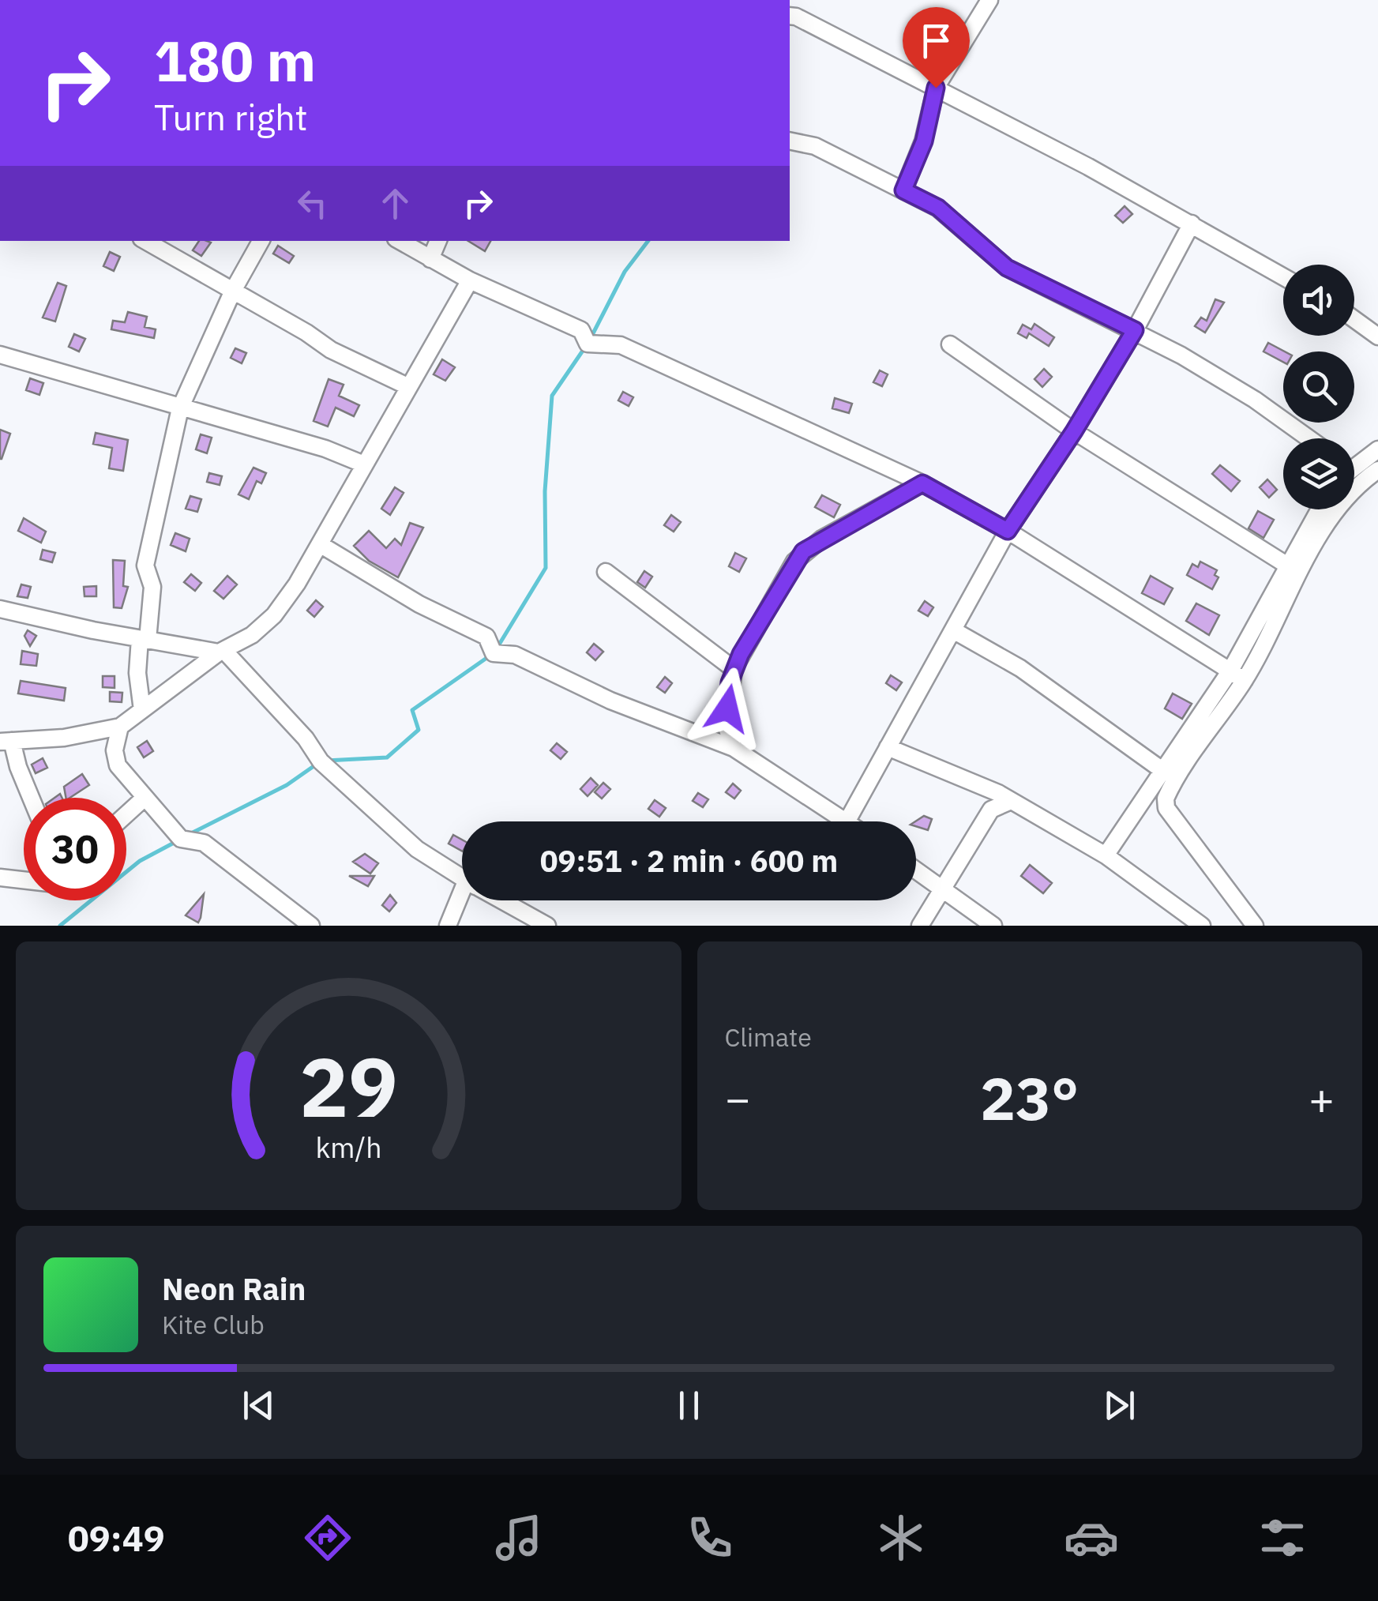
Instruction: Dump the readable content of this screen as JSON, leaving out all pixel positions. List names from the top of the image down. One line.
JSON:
{"page":{"turn":["180 m","Turn right"],"limit":"30","trip":"09:51 · 2 min · 600 m","tile":"Climate","heat":["−","23°","+"],"song":["Neon Rain","Kite Club"],"tabs":"09:49","gauge":["29","km/h"]}}
